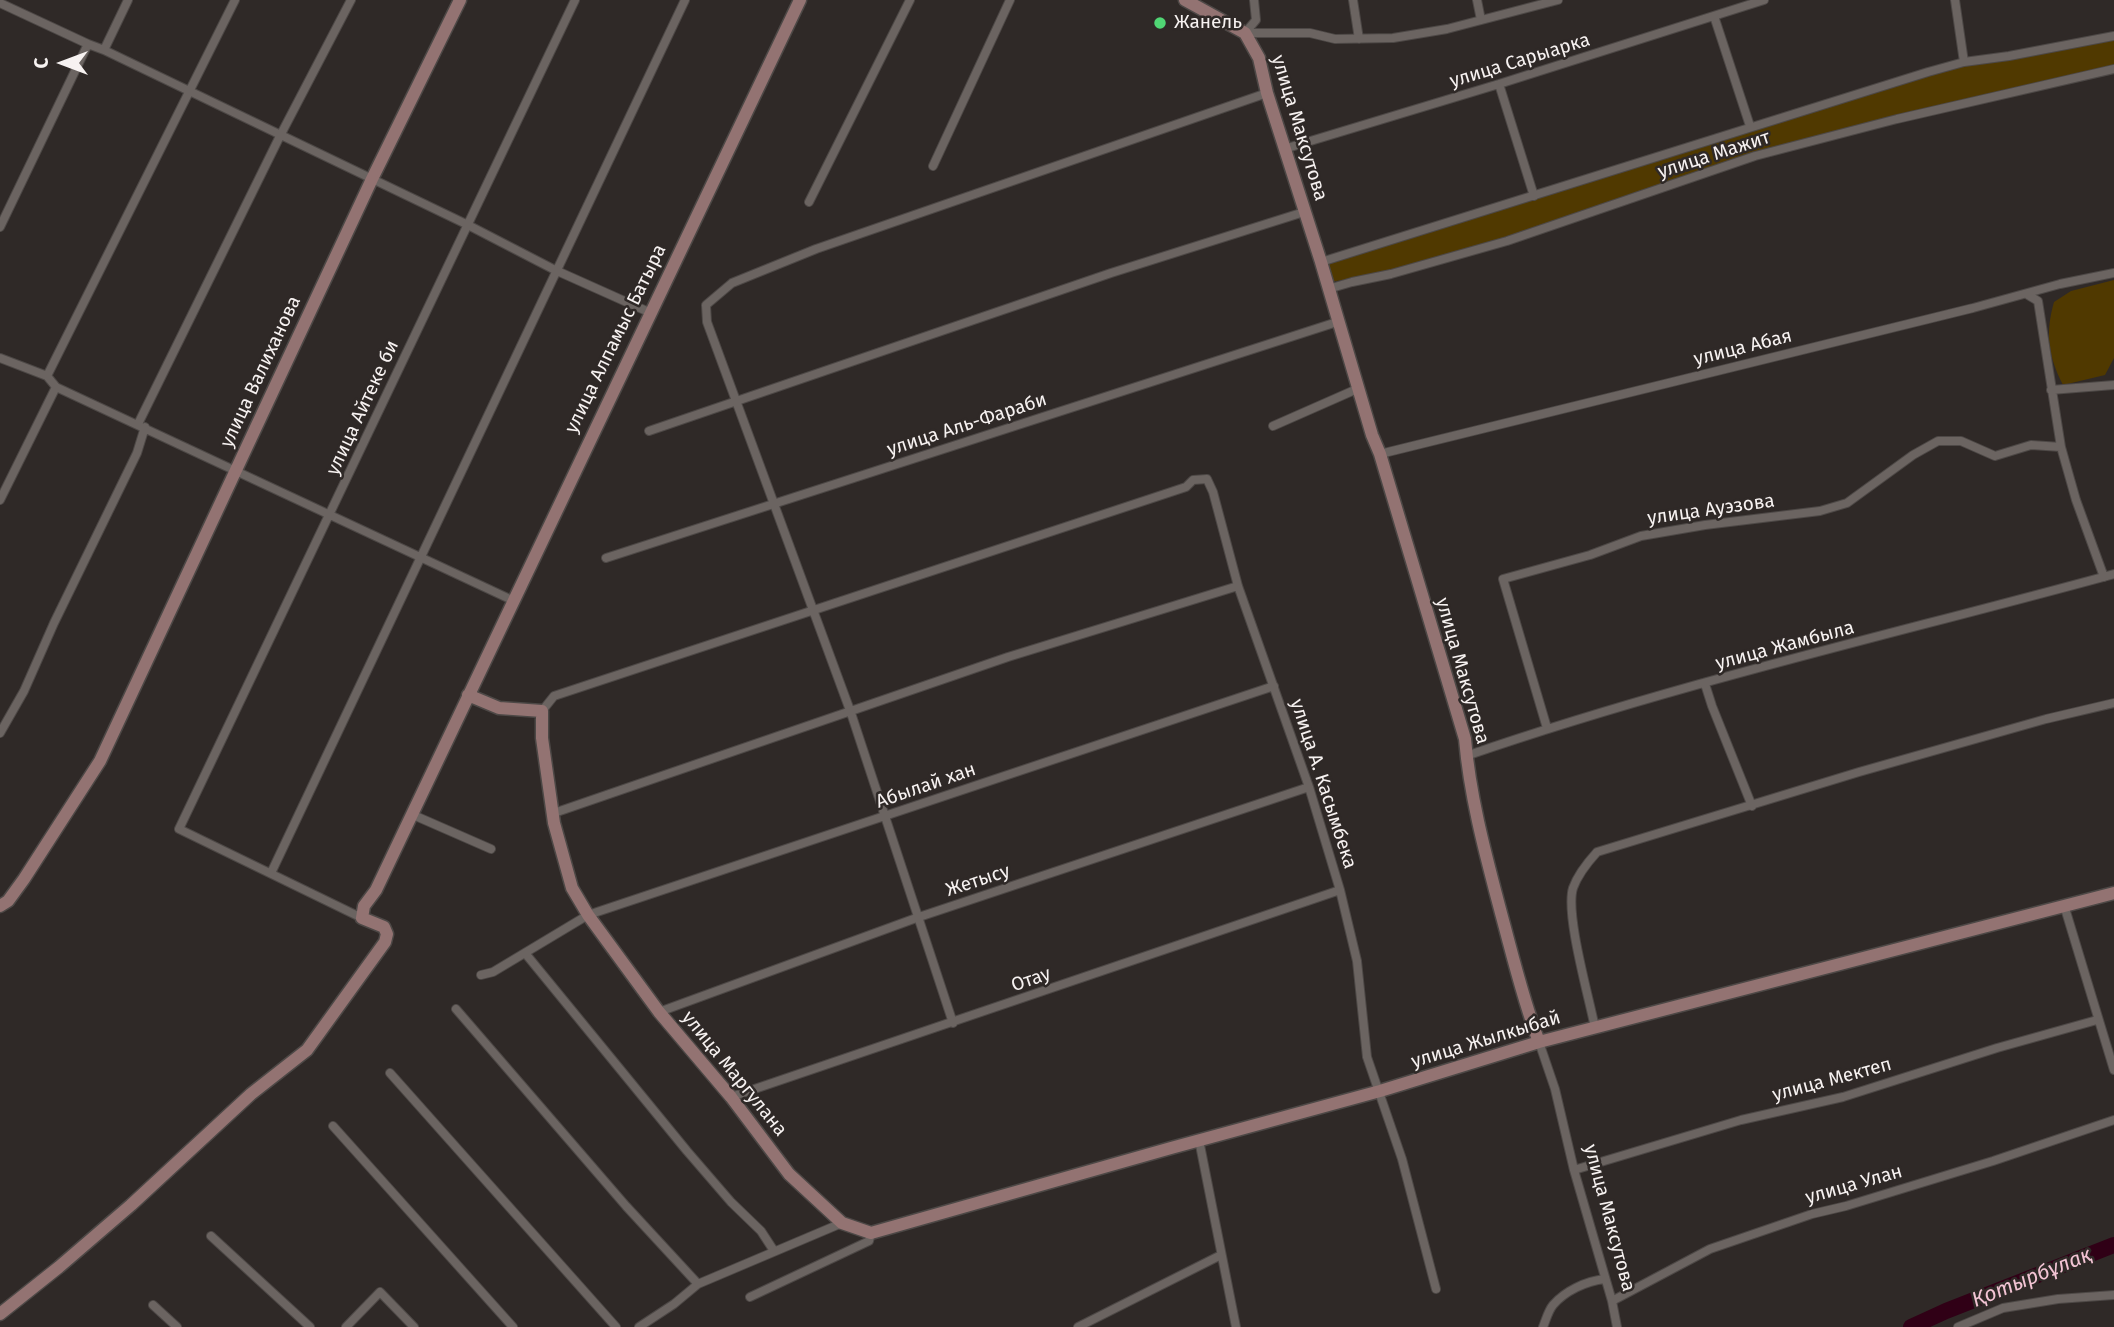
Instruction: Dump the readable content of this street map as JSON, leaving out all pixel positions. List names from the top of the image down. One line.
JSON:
{"streets":{"street":["улица Сарыарка","улица Максутова","улица Мажит","улица Алпамыс Батыра","улица Абая","улица Валиханова","улица Айтеке би","улица Аль-Фараби","улица Ауэзова","улица Жамбыла","улица А. Касымбека","Абылай хан","Жетысу","Отау","улица Жылкыбай","улица Маргулана","улица Мектеп","улица Улан"]},"crossings":[["улица Сарыарка","улица Максутова"],["улица Максутова","улица Мажит"],["улица Максутова","улица Абая"],["улица Максутова","улица Аль-Фараби"],["улица Максутова","улица Жамбыла"],["улица Максутова","улица Жылкыбай"],["улица Максутова","улица Мектеп"],["улица Максутова","улица Улан"],["улица Ауэзова","улица Жамбыла"],["улица А. Касымбека","Абылай хан"],["улица А. Касымбека","Жетысу"],["улица А. Касымбека","Отау"],["улица А. Касымбека","улица Жылкыбай"],["Абылай хан","улица Маргулана"],["Жетысу","улица Маргулана"],["Отау","улица Маргулана"],["улица Жылкыбай","улица Маргулана"]],"water":["Қотырбұлақ"],"places":["Жанель"],"north":"left"}
